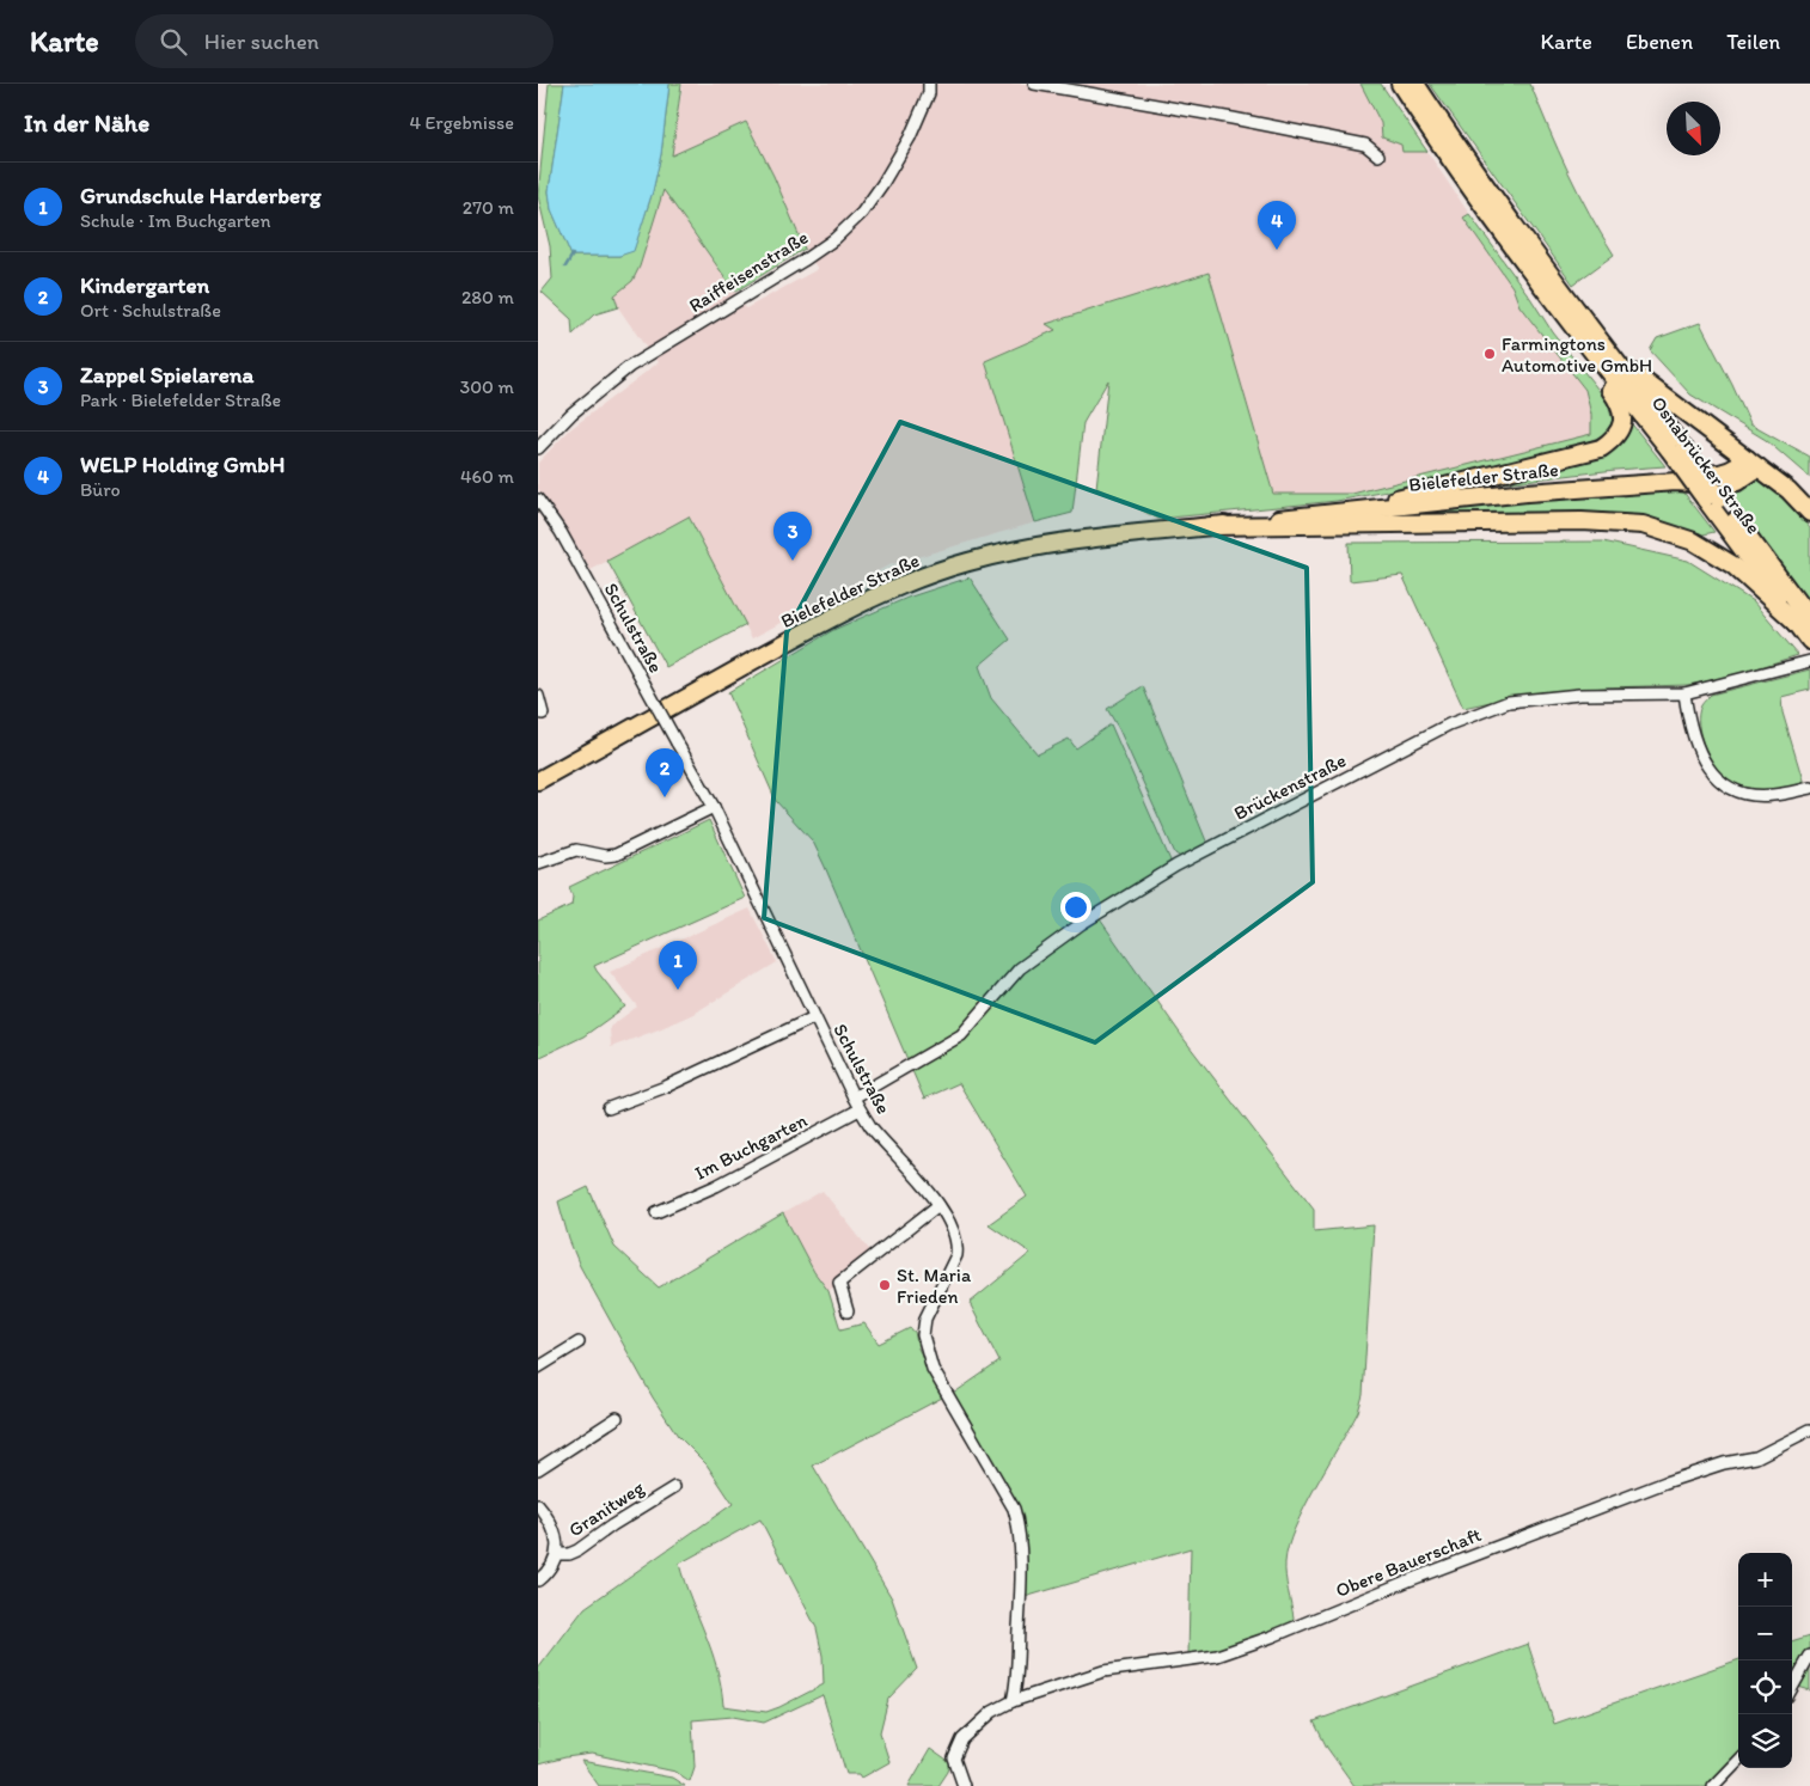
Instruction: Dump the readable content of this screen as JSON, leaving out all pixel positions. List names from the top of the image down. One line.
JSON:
{"streets":{"main road":["Osnabrücker Straße","Bielefelder Straße"],"street":["Raiffeisenstraße","Schulstraße","Brückenstraße","Im Buchgarten","Granitweg","Obere Bauerschaft"]},"crossings":[["Schulstraße","Brückenstraße"],["Schulstraße","Im Buchgarten"],["Schulstraße","Obere Bauerschaft"]],"places":["Farmingtons Automotive GmbH","St. Maria Frieden"],"north":"bottom right","page":{"header":"Karte","search":"Hier suchen","nav":["Karte","Ebenen","Teilen"],"heading":["In der Nähe","4 Ergebnisse"],"list":[{"mark":"1","name":"Grundschule Harderberg","note":"Schule · Im Buchgarten","value":"270 m"},{"mark":"2","name":"Kindergarten","note":"Ort · Schulstraße","value":"280 m"},{"mark":"3","name":"Zappel Spielarena","note":"Park · Bielefelder Straße","value":"300 m"},{"mark":"4","name":"WELP Holding GmbH","note":"Büro","value":"460 m"}],"pins":["4","3","2","1"],"map_buttons":["+","−"]}}
